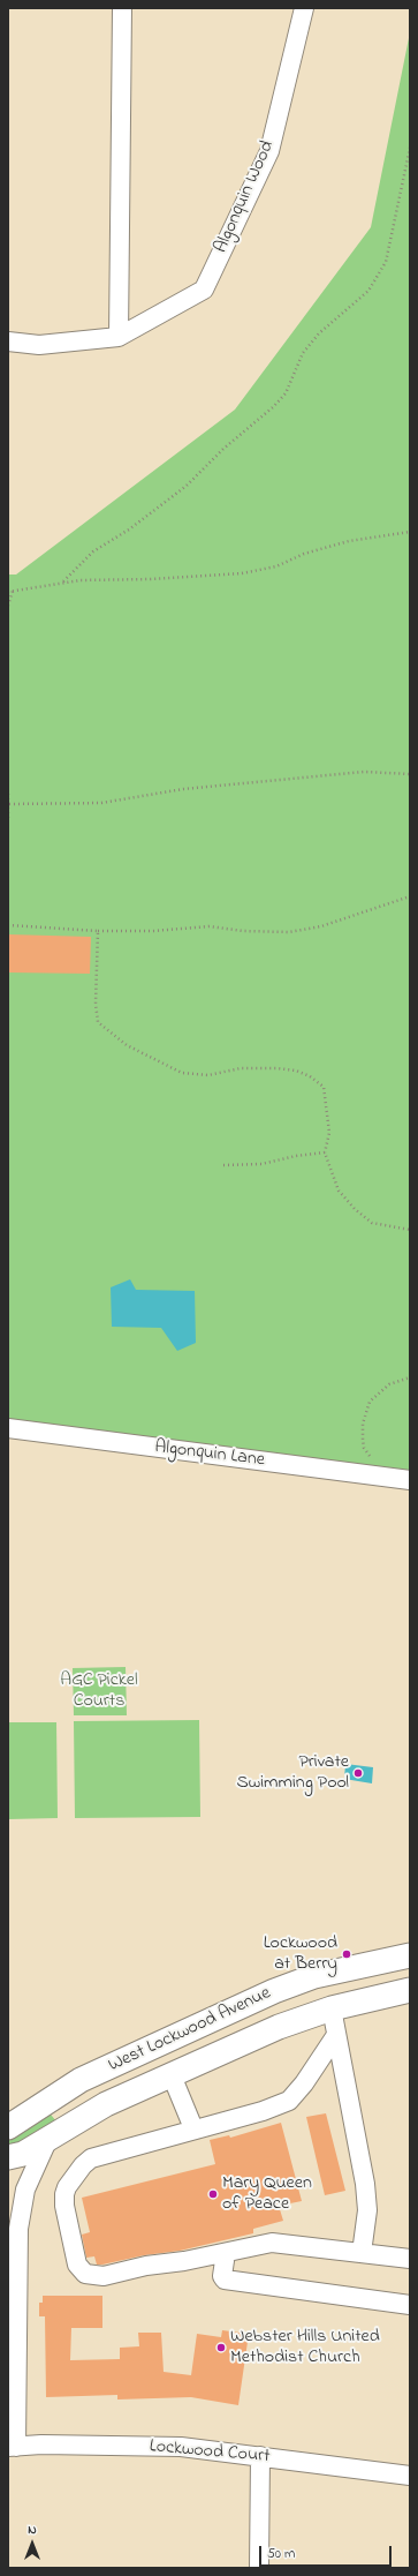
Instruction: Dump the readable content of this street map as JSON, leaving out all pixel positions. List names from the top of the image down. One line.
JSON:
{"streets":{"main road":["West Lockwood Avenue"],"street":["Algonquin Wood","Algonquin Lane","Lockwood Court"]},"parks":["AGC Pickel Courts"],"places":["Private Swimming Pool","Lockwood at Berry","Mary Queen of Peace","Webster Hills United Methodist Church"],"scale_bar":"50 m","north":"top"}
